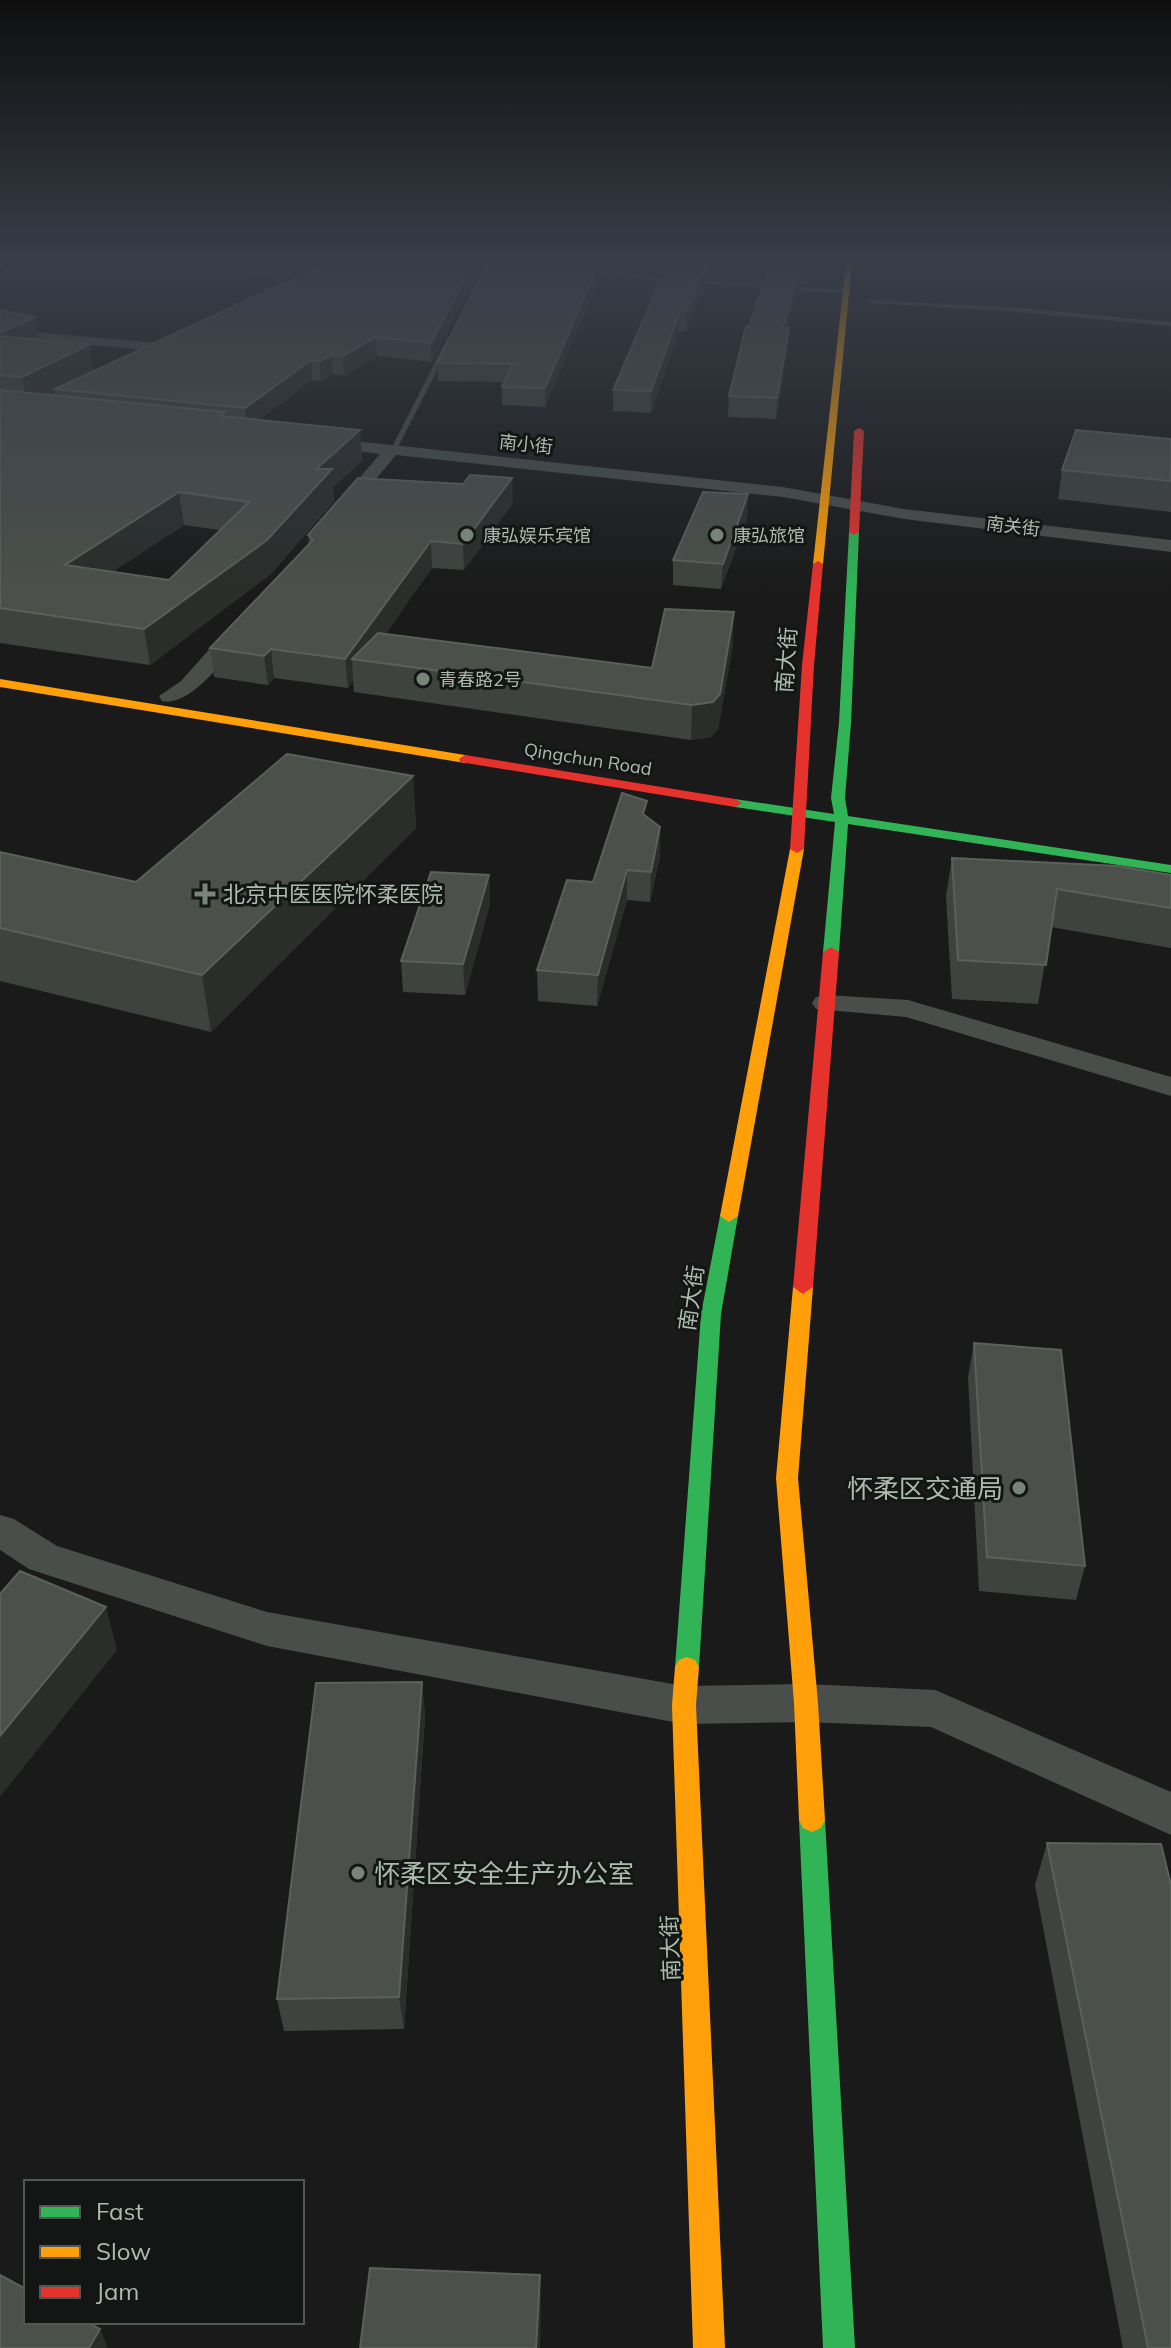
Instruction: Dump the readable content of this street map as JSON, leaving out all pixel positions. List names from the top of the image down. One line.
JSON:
{"streets":{"main road":["南大街","Qingchun Road"],"street":["南小街","南关街"]},"crossings":[["南小街","南关街"],["南小街","南大街"],["南大街","Qingchun Road"]],"places":{"other":["康弘娱乐宾馆","康弘旅馆","青春路2号","怀柔区交通局","怀柔区安全生产办公室"],"health":["北京中医医院怀柔医院"]},"legend":["Fast","Slow","Jam"]}
